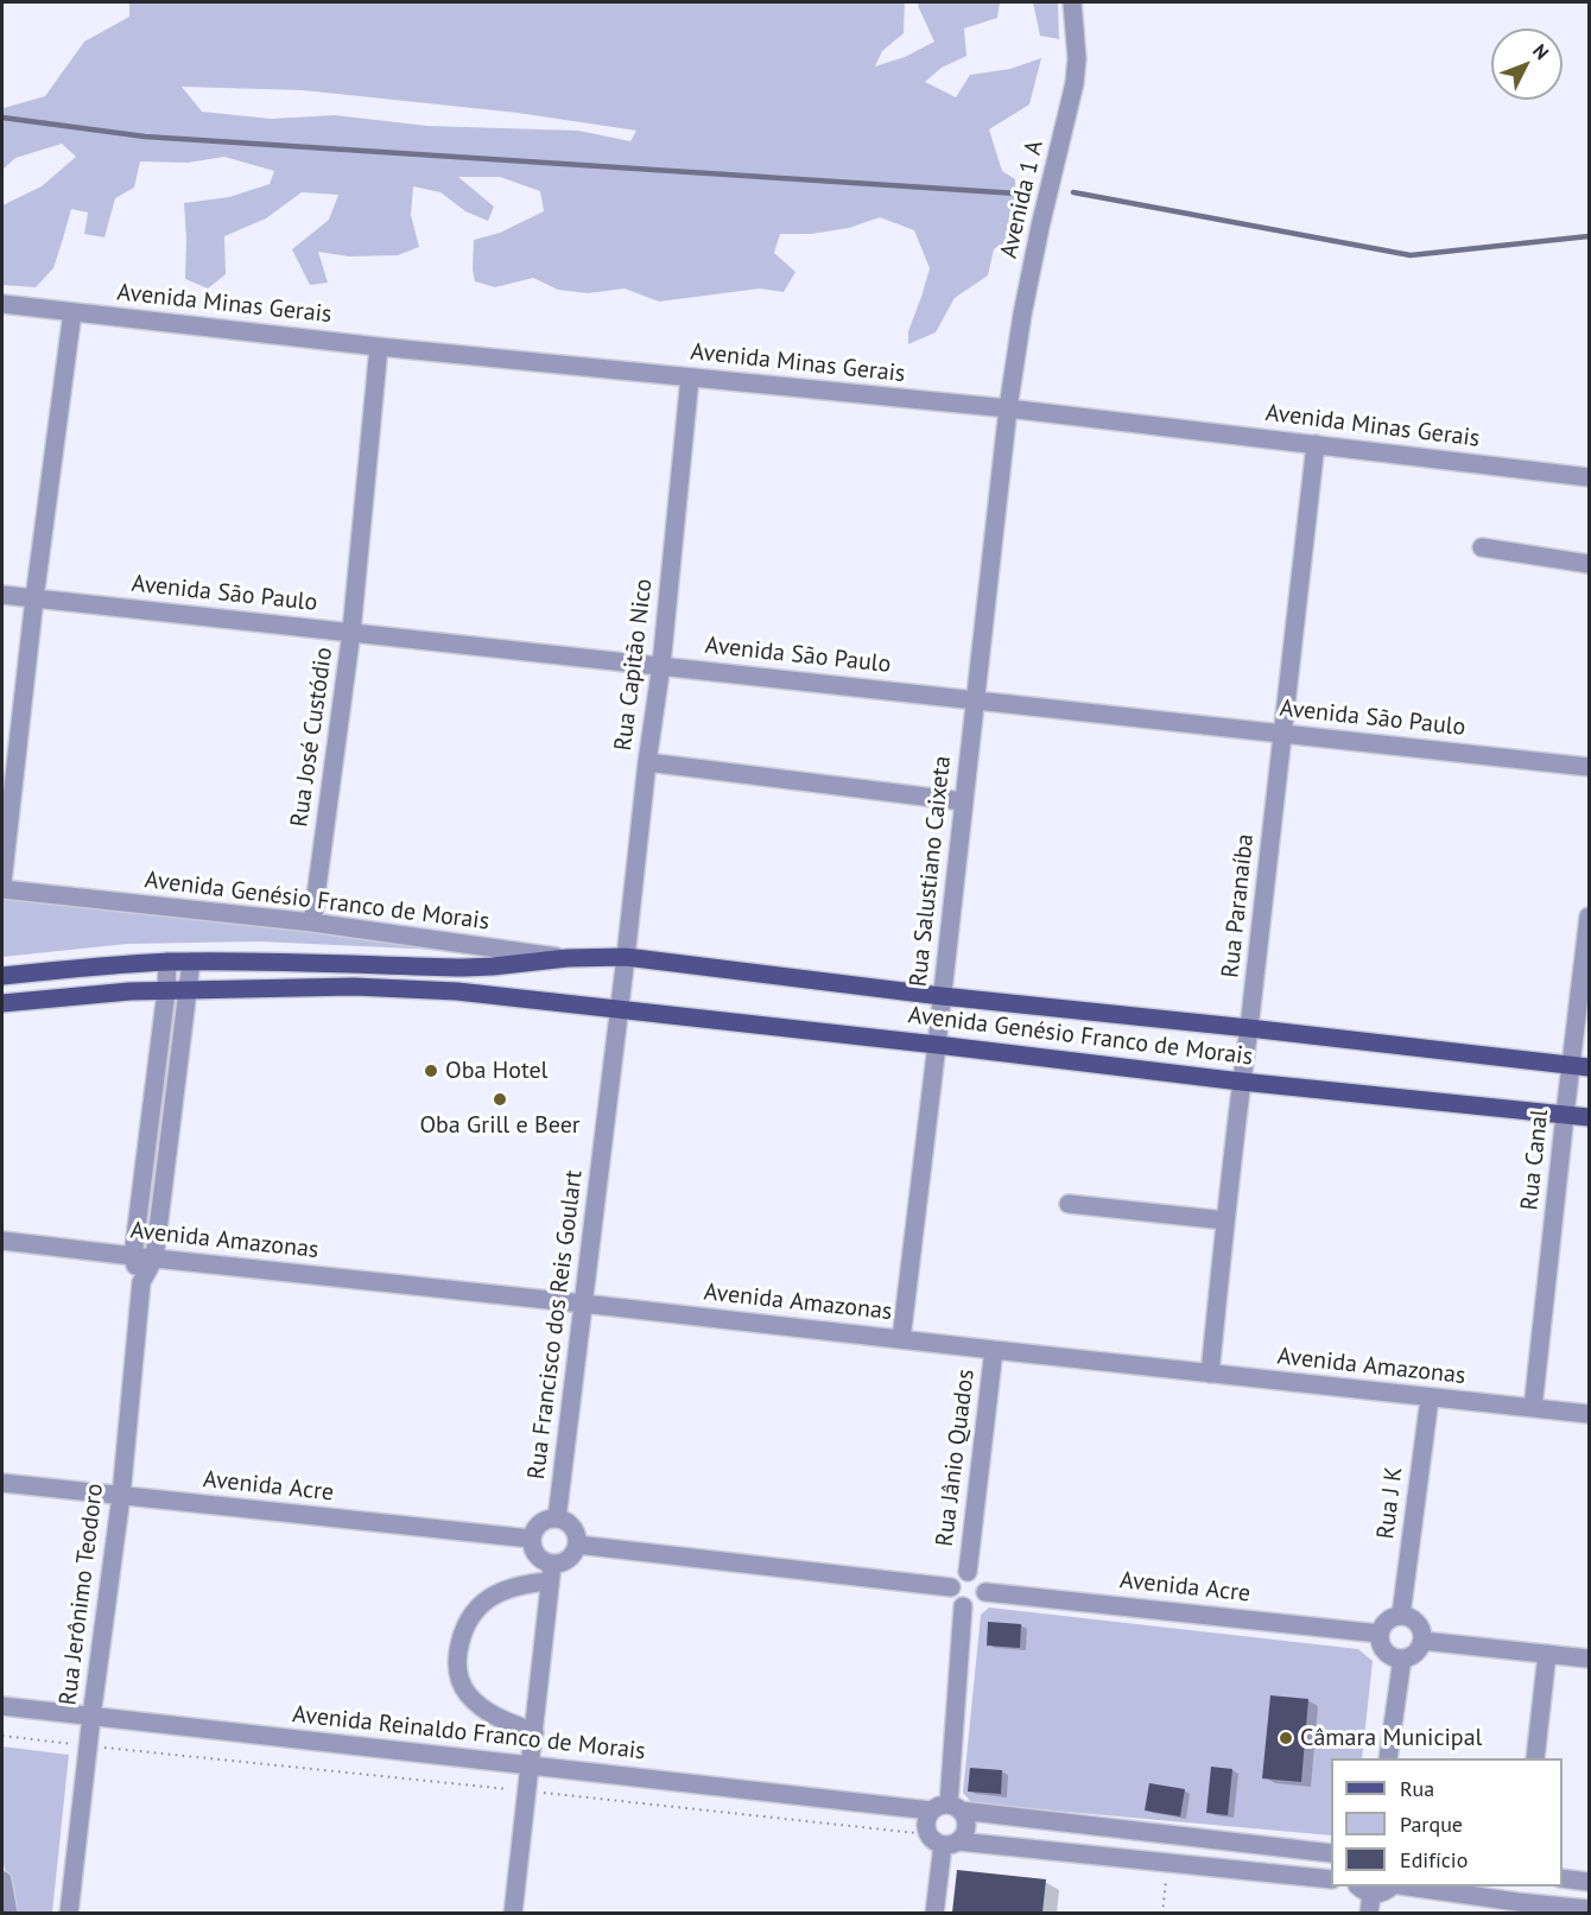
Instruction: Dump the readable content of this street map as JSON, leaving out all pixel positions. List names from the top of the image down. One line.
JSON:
{"streets":{"main road":["Avenida Genésio Franco de Morais"],"street":["Avenida 1 A","Avenida Minas Gerais","Avenida São Paulo","Rua Capitão Nico","Rua José Custódio","Rua Salustiano Caixeta","Rua Paranaíba","Rua Canal","Avenida Amazonas","Rua Francisco dos Reis Goulart","Rua Jânio Quados","Avenida Acre","Rua J K","Rua Jerônimo Teodoro","Avenida Reinaldo Franco de Morais"]},"crossings":[["Avenida 1 A","Avenida Minas Gerais"],["Avenida 1 A","Rua Salustiano Caixeta"],["Avenida Minas Gerais","Rua Capitão Nico"],["Avenida Minas Gerais","Rua José Custódio"],["Avenida Minas Gerais","Rua Salustiano Caixeta"],["Avenida Minas Gerais","Rua Paranaíba"],["Avenida São Paulo","Rua Capitão Nico"],["Avenida São Paulo","Rua José Custódio"],["Avenida São Paulo","Rua Salustiano Caixeta"],["Avenida São Paulo","Rua Paranaíba"],["Rua Capitão Nico","Avenida Genésio Franco de Morais"],["Rua José Custódio","Avenida Genésio Franco de Morais"],["Rua Salustiano Caixeta","Avenida Genésio Franco de Morais"],["Rua Salustiano Caixeta","Avenida Amazonas"],["Avenida Genésio Franco de Morais","Rua Paranaíba"],["Avenida Genésio Franco de Morais","Rua Canal"],["Avenida Genésio Franco de Morais","Rua Francisco dos Reis Goulart"],["Avenida Genésio Franco de Morais","Rua Jerônimo Teodoro"],["Rua Paranaíba","Avenida Amazonas"],["Rua Canal","Avenida Amazonas"],["Avenida Amazonas","Rua Francisco dos Reis Goulart"],["Avenida Amazonas","Rua Jânio Quados"],["Avenida Amazonas","Rua J K"],["Avenida Amazonas","Rua Jerônimo Teodoro"],["Rua Francisco dos Reis Goulart","Avenida Acre"],["Rua Jânio Quados","Avenida Acre"],["Avenida Acre","Rua J K"],["Avenida Acre","Rua Jerônimo Teodoro"],["Rua Jerônimo Teodoro","Avenida Reinaldo Franco de Morais"]],"places":["Oba Hotel","Oba Grill e Beer","Câmara Municipal"],"legend":["Rua","Parque","Edifício"],"north":"top right"}
